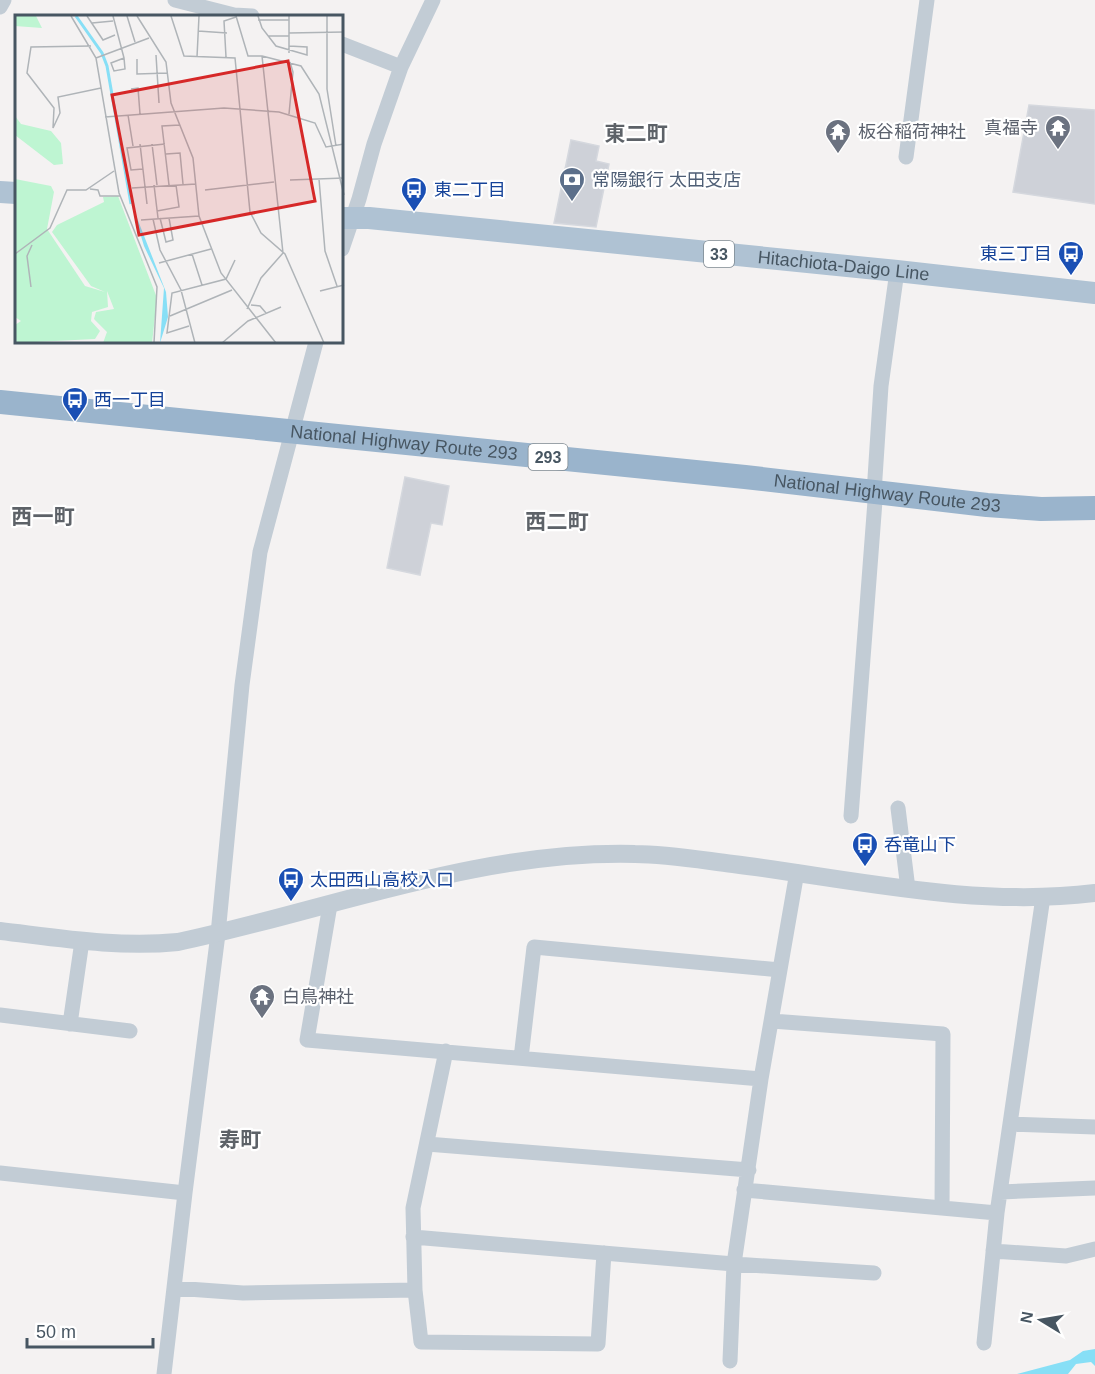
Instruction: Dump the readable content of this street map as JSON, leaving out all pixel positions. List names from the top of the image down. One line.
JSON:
{"streets":{"highway":["National Highway Route 293","293"],"main road":["33","Hitachiota-Daigo Line"]},"districts":["東二町","西一町","西二町","寿町"],"places":{"temple":["真福寺","板谷稲荷神社","白鳥神社"],"bank":["常陽銀行 太田支店"],"bus stop":["東二丁目","東三丁目","西一丁目","呑竜山下","太田西山高校入口"]},"scale_bar":"50 m","north":"left"}
